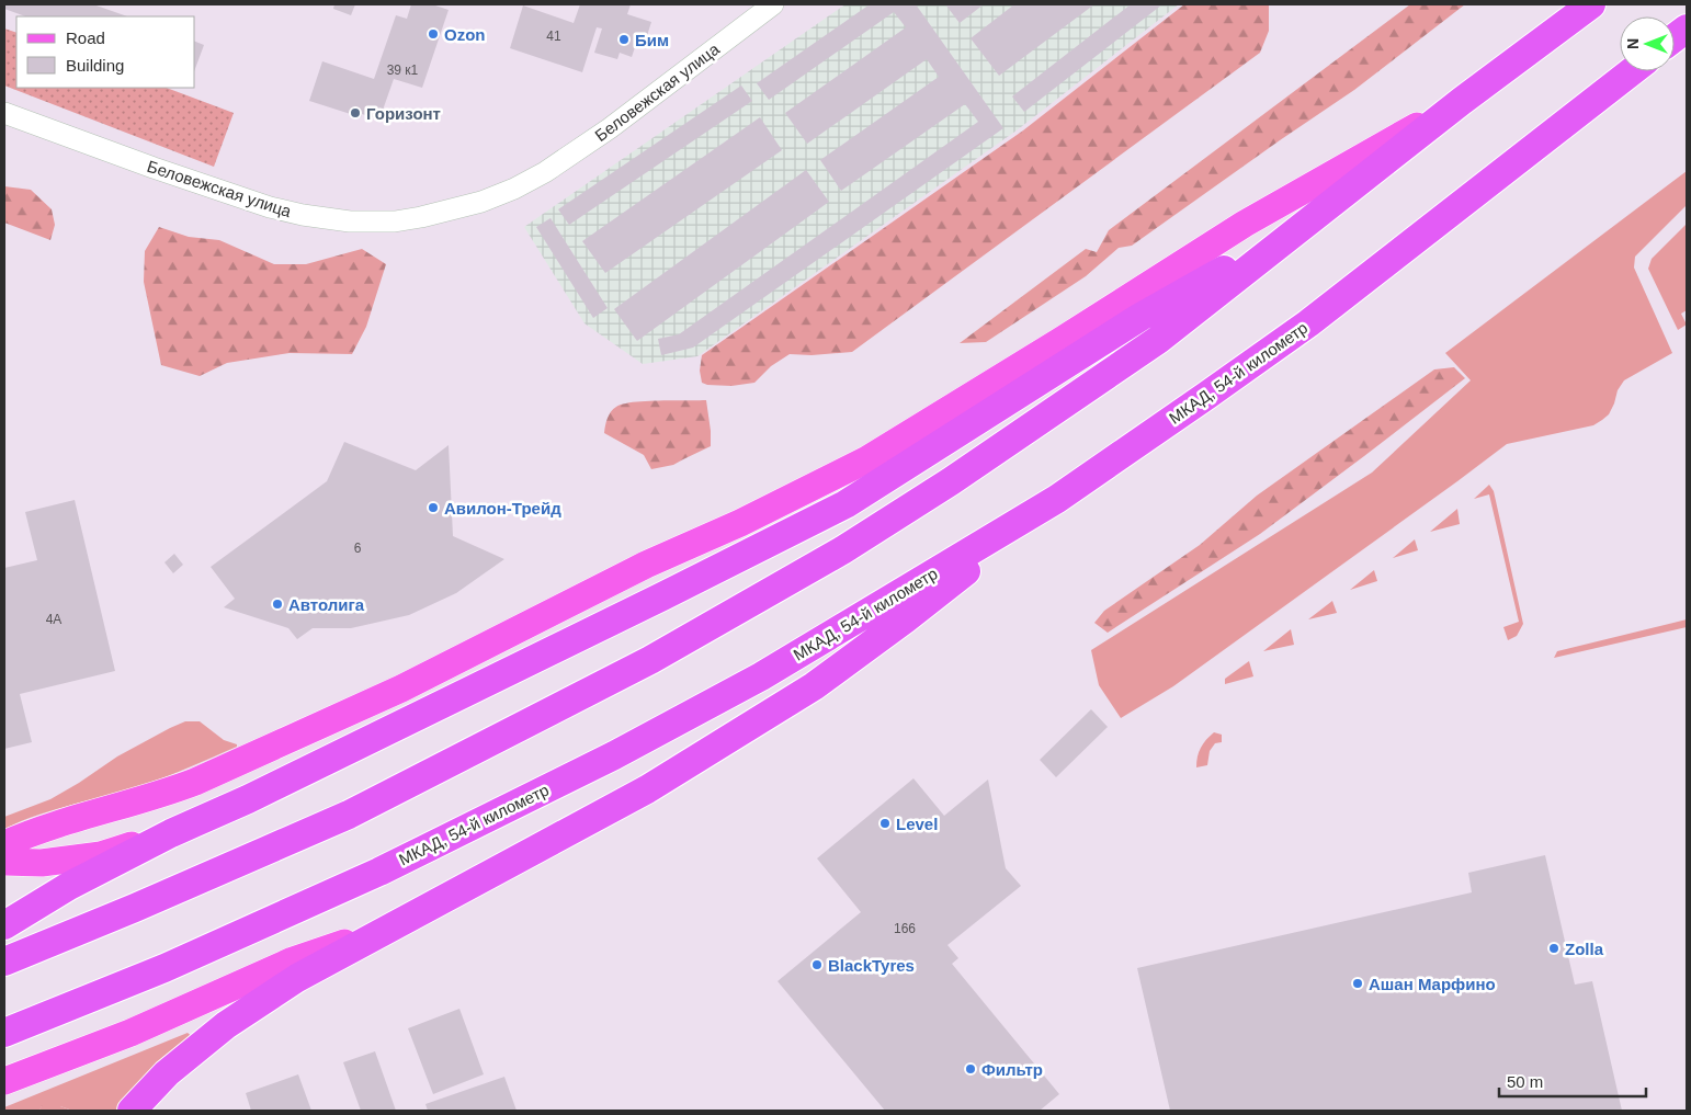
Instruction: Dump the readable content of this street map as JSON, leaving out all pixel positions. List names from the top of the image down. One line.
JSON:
{"streets":{"highway":["МКАД, 54-й километр"],"street":["Беловежская улица"]},"places":["Ozon","Бим","Горизонт","Авилон-Трейд","Автолига","Level","Zolla","BlackTyres","Ашан Марфино","Фильтр"],"house_numbers":["41","39 к1","6","4А","166"],"legend":["Road","Building"],"scale_bar":"50 m","north":"left"}
